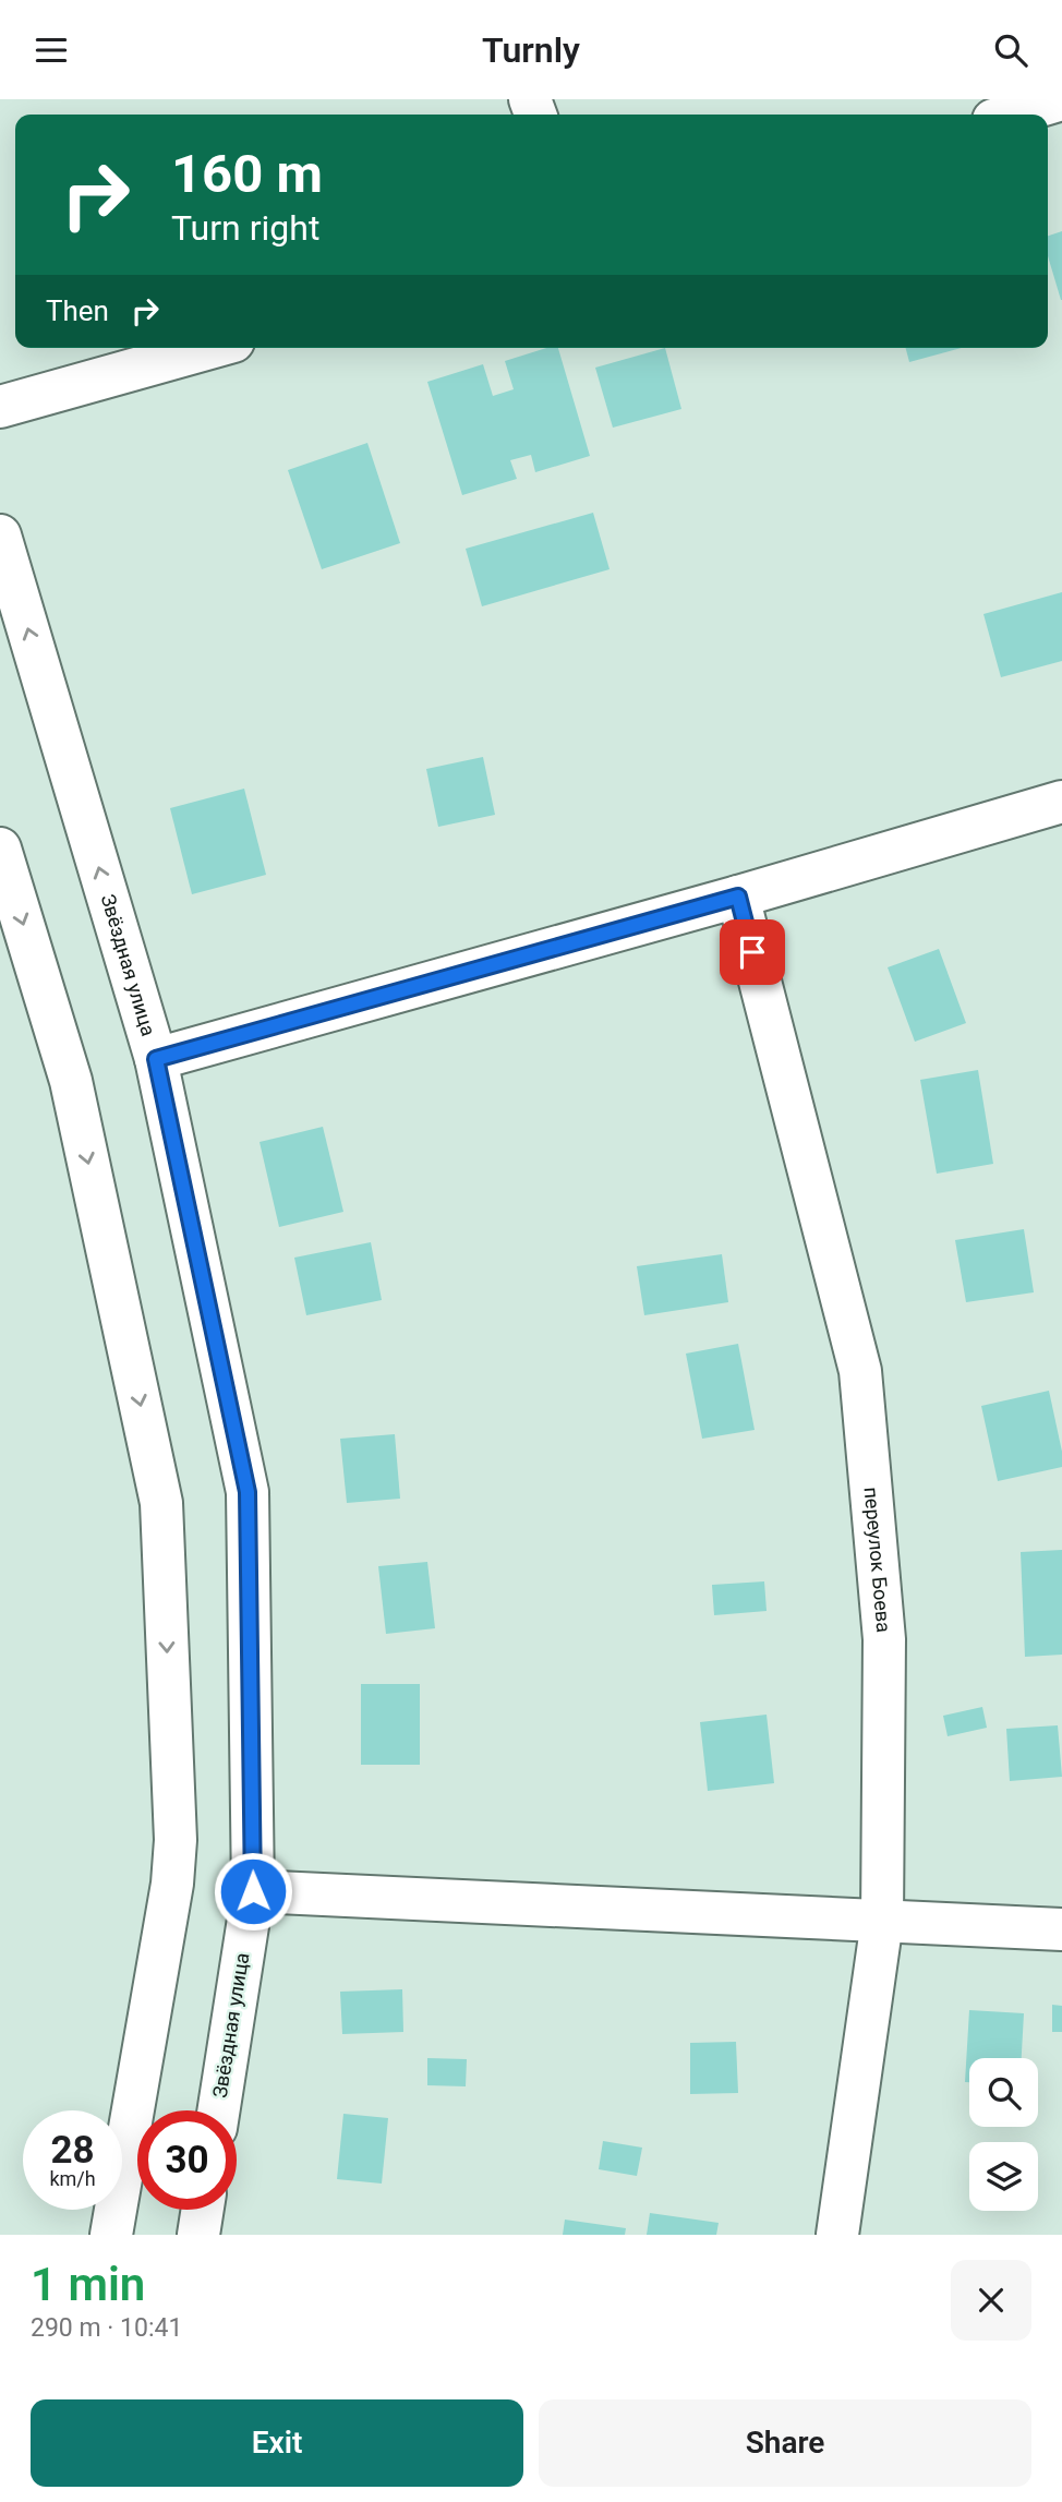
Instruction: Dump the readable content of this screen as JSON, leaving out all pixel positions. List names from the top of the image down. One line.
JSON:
{"streets":{"street":["Звёздная улица","переулок Боева"]},"page":{"header":"Turnly","turn":["160 m","Turn right"],"then":"Then","speed":"28 km/h","limit":"30","heading":["1 min","290 m · 10:41"],"buttons":["Exit","Share"]}}
